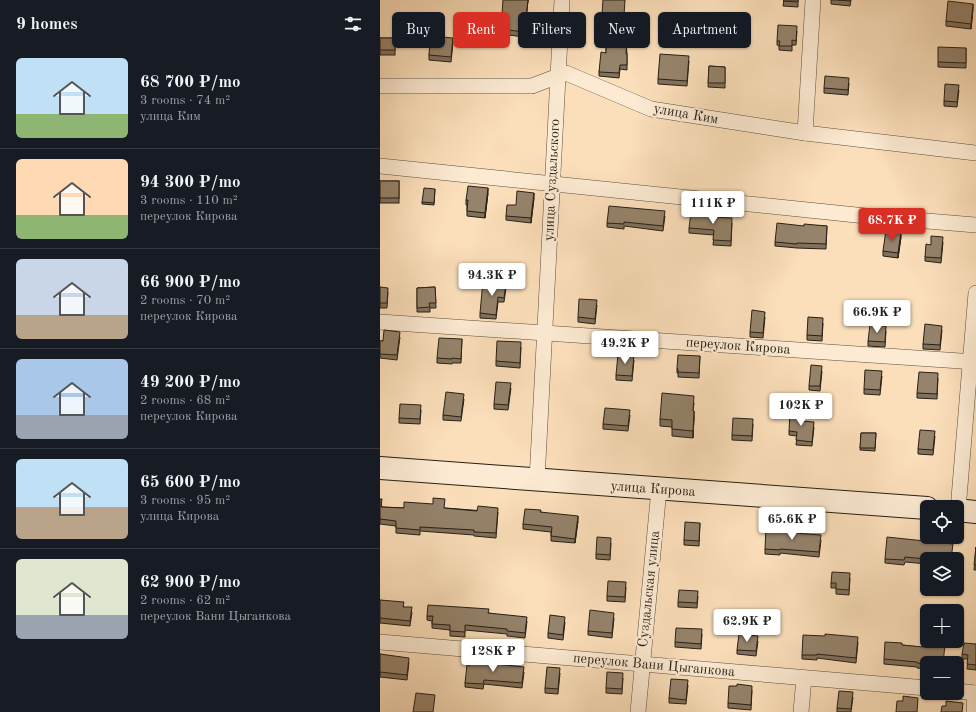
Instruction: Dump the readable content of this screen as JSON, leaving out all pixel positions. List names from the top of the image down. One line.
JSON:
{"streets":{"street":["улица Ким","улица Суздальского","переулок Кирова","улица Кирова","Суздальская улица","переулок Вани Цыганкова"]},"crossings":[["улица Ким","улица Суздальского"],["улица Суздальского","переулок Кирова"],["улица Суздальского","улица Кирова"],["улица Кирова","Суздальская улица"],["Суздальская улица","переулок Вани Цыганкова"]],"page":{"heading":"9 homes","chip":["Buy","Rent","Filters","New","Apartment"],"list":[{"name":"68 700 ₽/mo","note":"3 rooms · 74 m² · улица Ким"},{"name":"94 300 ₽/mo","note":"3 rooms · 110 m² · переулок Кирова"},{"name":"66 900 ₽/mo","note":"2 rooms · 70 m² · переулок Кирова"},{"name":"49 200 ₽/mo","note":"2 rooms · 68 m² · переулок Кирова"},{"name":"65 600 ₽/mo","note":"3 rooms · 95 m² · улица Кирова"},{"name":"62 900 ₽/mo","note":"2 rooms · 62 m² · переулок Вани Цыганкова"}],"price":["111K ₽","68.7K ₽","94.3K ₽","66.9K ₽","49.2K ₽","102K ₽","65.6K ₽","62.9K ₽","128K ₽"],"map_buttons":["+","−"]}}
